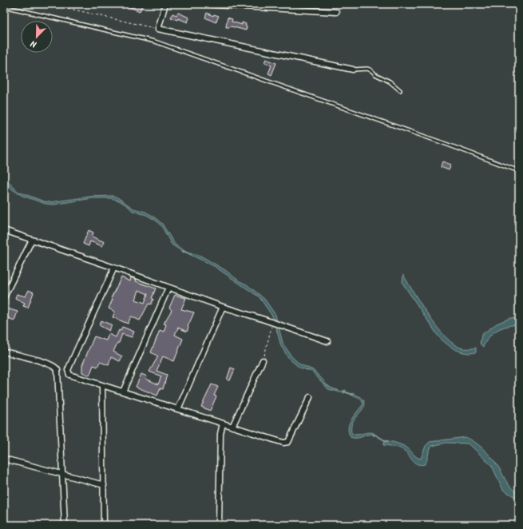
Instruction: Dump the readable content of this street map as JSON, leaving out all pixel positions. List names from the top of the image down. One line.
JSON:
{"north":"bottom left"}
